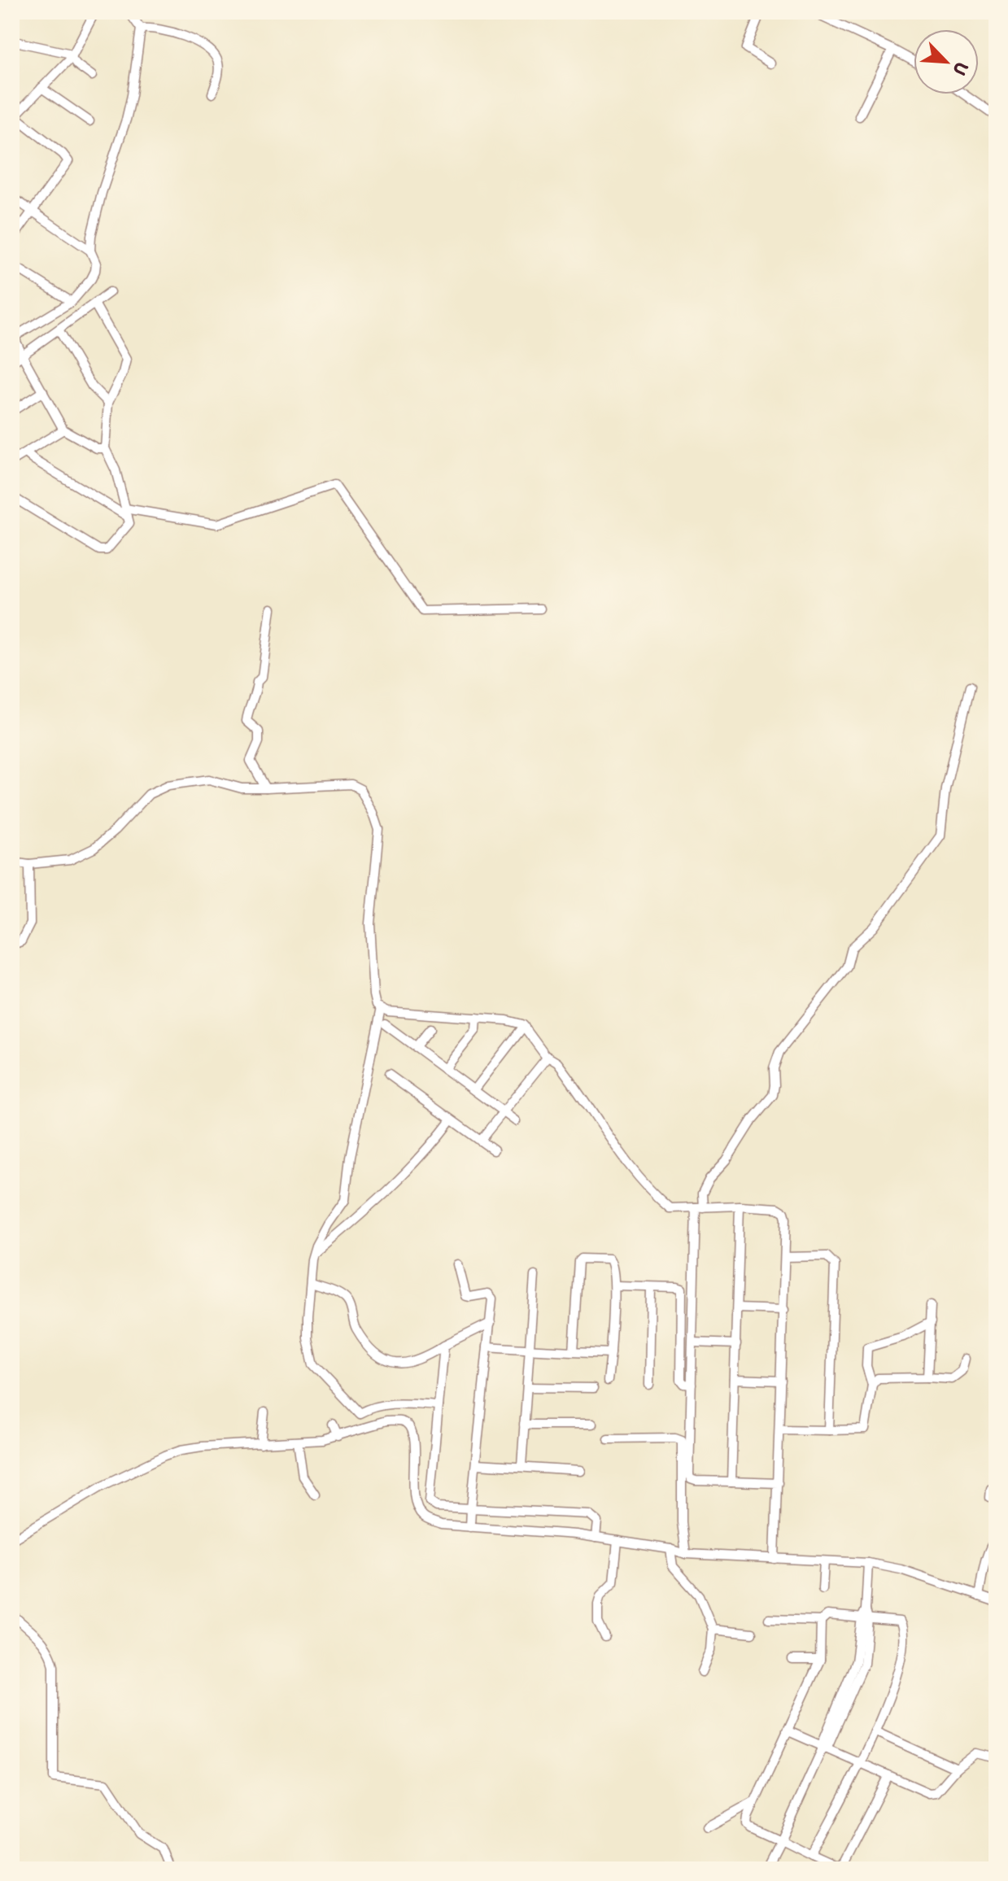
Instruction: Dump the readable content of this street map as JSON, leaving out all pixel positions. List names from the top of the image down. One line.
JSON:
{"north":"bottom right"}
